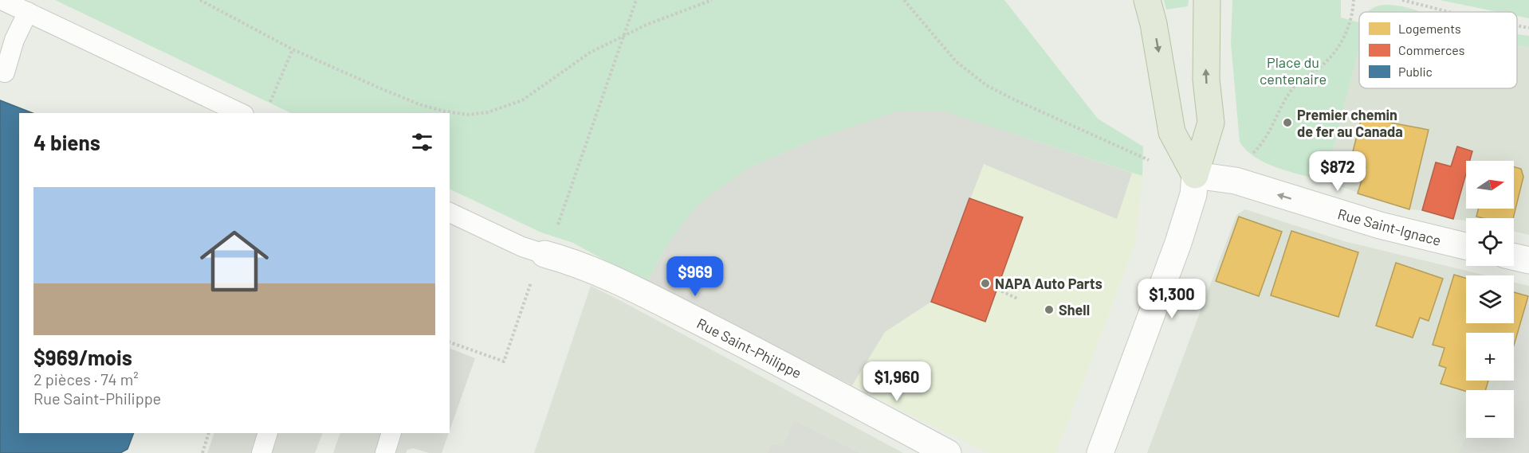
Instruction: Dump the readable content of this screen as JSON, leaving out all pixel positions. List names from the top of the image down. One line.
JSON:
{"streets":{"street":["Rue Saint-Ignace","Rue Saint-Philippe"]},"one_way":["Rue Saint-Ignace"],"parks":["Place du centenaire"],"places":["Premier chemin de fer au Canada","NAPA Auto Parts","Shell"],"legend":["Logements","Commerces","Public"],"north":"right","page":{"heading":"4 biens","price":["$872","$969","$1,300","$1,960"],"map_buttons":["+","−"],"list":[{"name":"$969/mois","note":"2 pièces · 74 m² · Rue Saint-Philippe"}]}}
